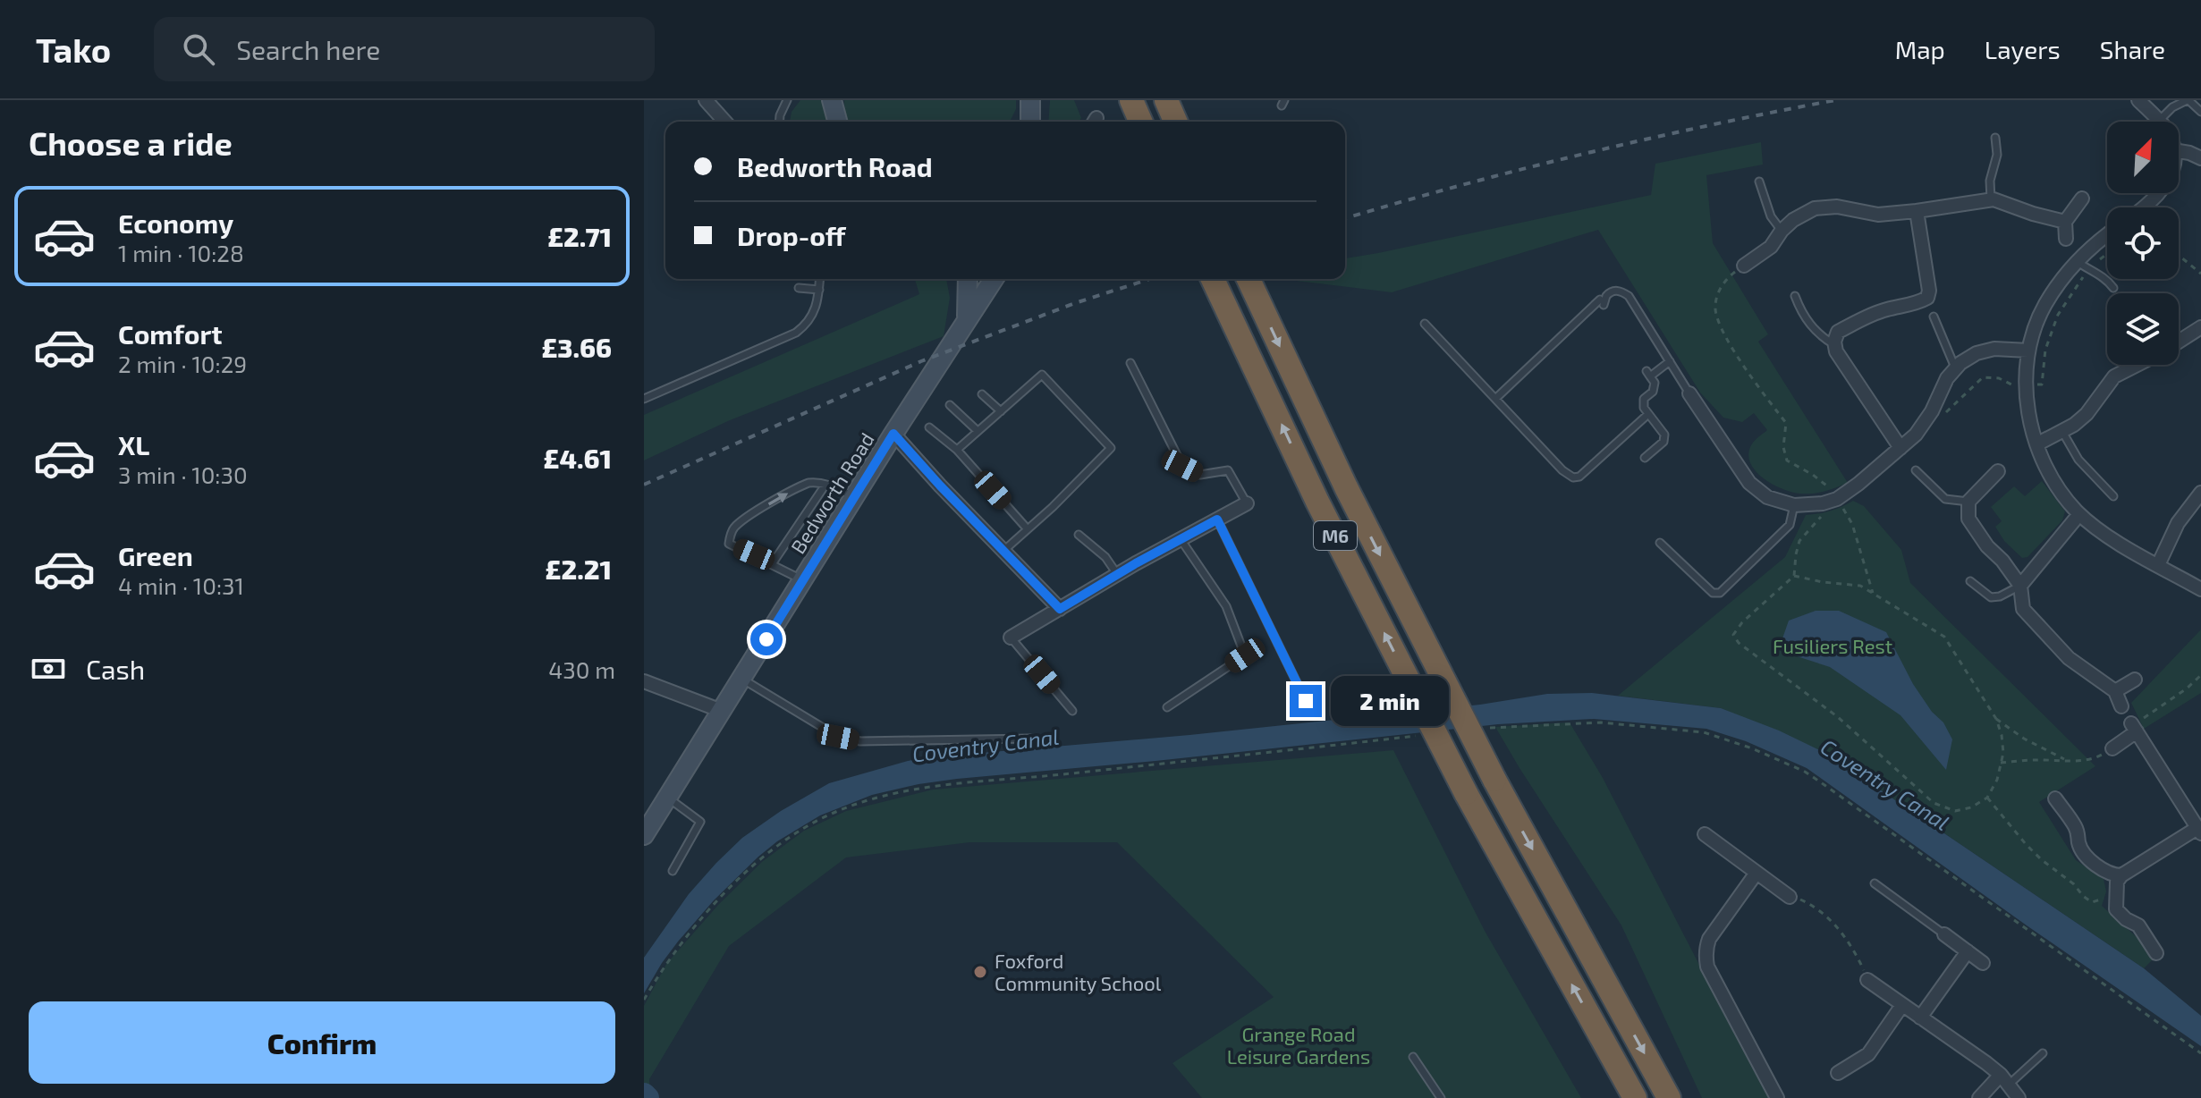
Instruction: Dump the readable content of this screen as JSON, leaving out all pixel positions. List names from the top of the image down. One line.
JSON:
{"streets":{"highway":["M6"],"main road":["Bedworth Road"]},"water":["Coventry Canal"],"parks":["Fusiliers Rest","Grange Road Leisure Gardens"],"places":["Foxford Community School"],"north":"top right","page":{"header":"Tako","search":"Search here","nav":["Map","Layers","Share"],"heading":"Choose a ride","banner":["Bedworth Road","Drop-off"],"list":[{"name":"Economy","note":"1 min · 10:28","value":"£2.71"},{"name":"Comfort","note":"2 min · 10:29","value":"£3.66"},{"name":"XL","note":"3 min · 10:30","value":"£4.61"},{"name":"Green","note":"4 min · 10:31","value":"£2.21"}],"pay":["Cash","430 m"],"bubble":"2 min","buttons":"Confirm"}}
